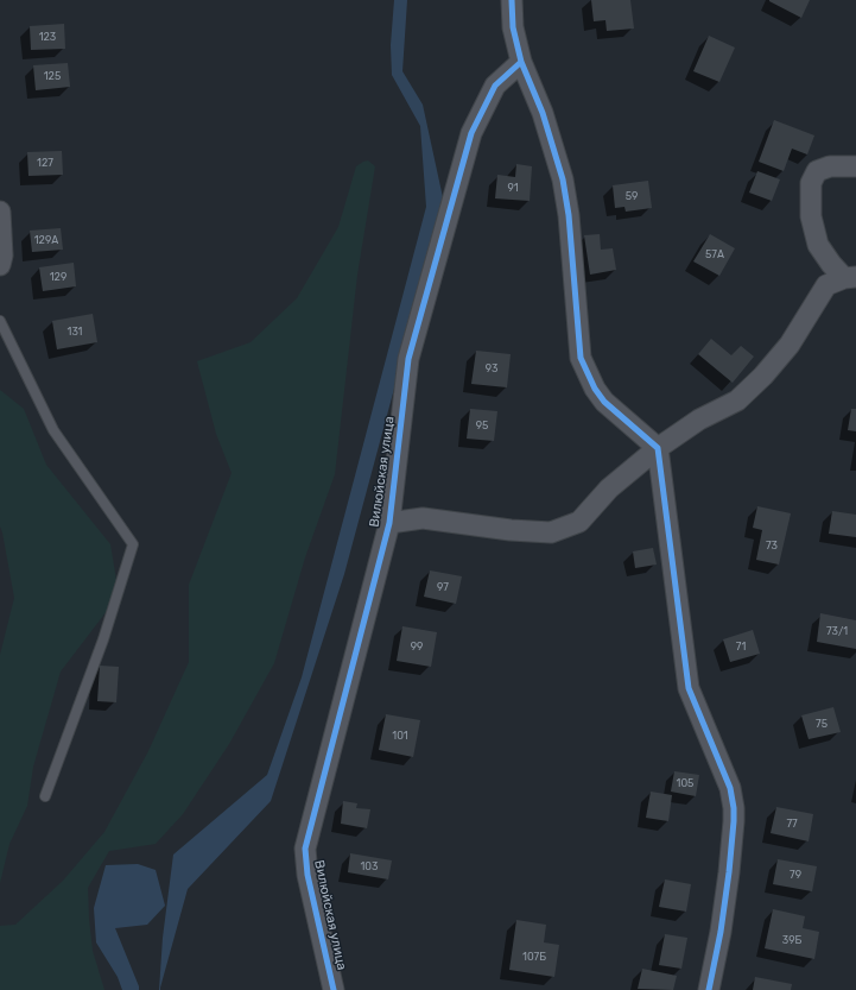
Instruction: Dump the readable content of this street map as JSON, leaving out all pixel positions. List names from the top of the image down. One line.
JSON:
{"streets":{"street":["Вилюйская улица"]},"house_numbers":["123","125","127","91","59","129А","57А","129","131","93","95","73","97","73/1","99","71","75","101","105","77","103","79","39Б","107Б"]}
